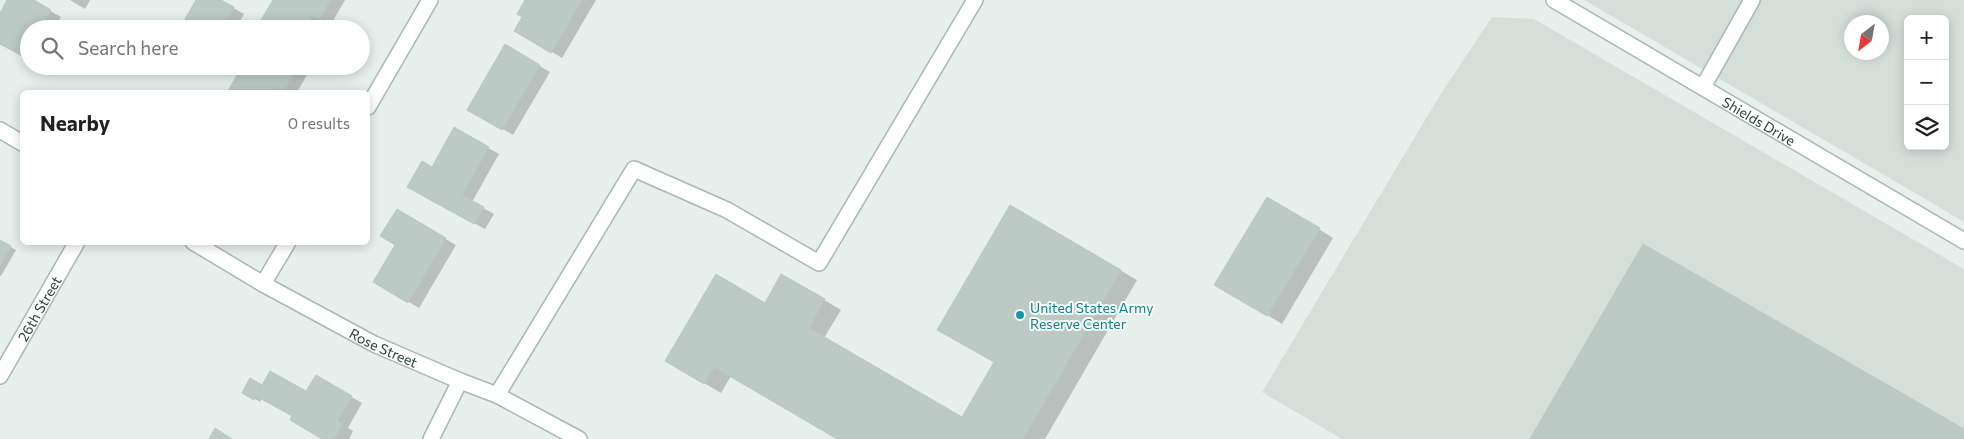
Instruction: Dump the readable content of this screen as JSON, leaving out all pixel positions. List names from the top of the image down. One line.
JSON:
{"streets":{"street":["Shields Drive","26th Street","Rose Street"]},"places":["United States Army Reserve Center"],"north":"bottom left","page":{"map_buttons":["+","−"],"search":"Search here","heading":["Nearby","0 results"]}}
